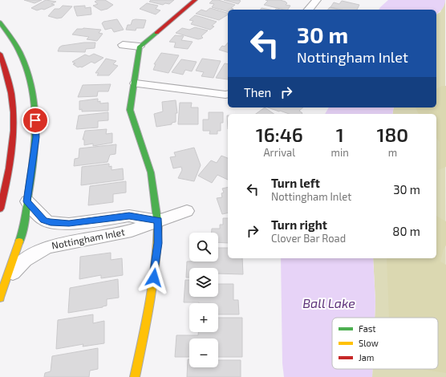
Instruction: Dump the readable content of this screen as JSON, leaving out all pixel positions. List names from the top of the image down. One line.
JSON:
{"streets":{"street":["Nottingham Inlet"]},"water":["Ball Lake"],"legend":["Fast","Slow","Jam"],"page":{"turn":["30 m","Nottingham Inlet"],"then":"Then","eta":["16:46","Arrival","1","min","180","m"],"list":[{"name":"Turn left","note":"Nottingham Inlet","value":"30 m"},{"name":"Turn right","note":"Clover Bar Road","value":"80 m"}],"map_buttons":["+","−"]}}
